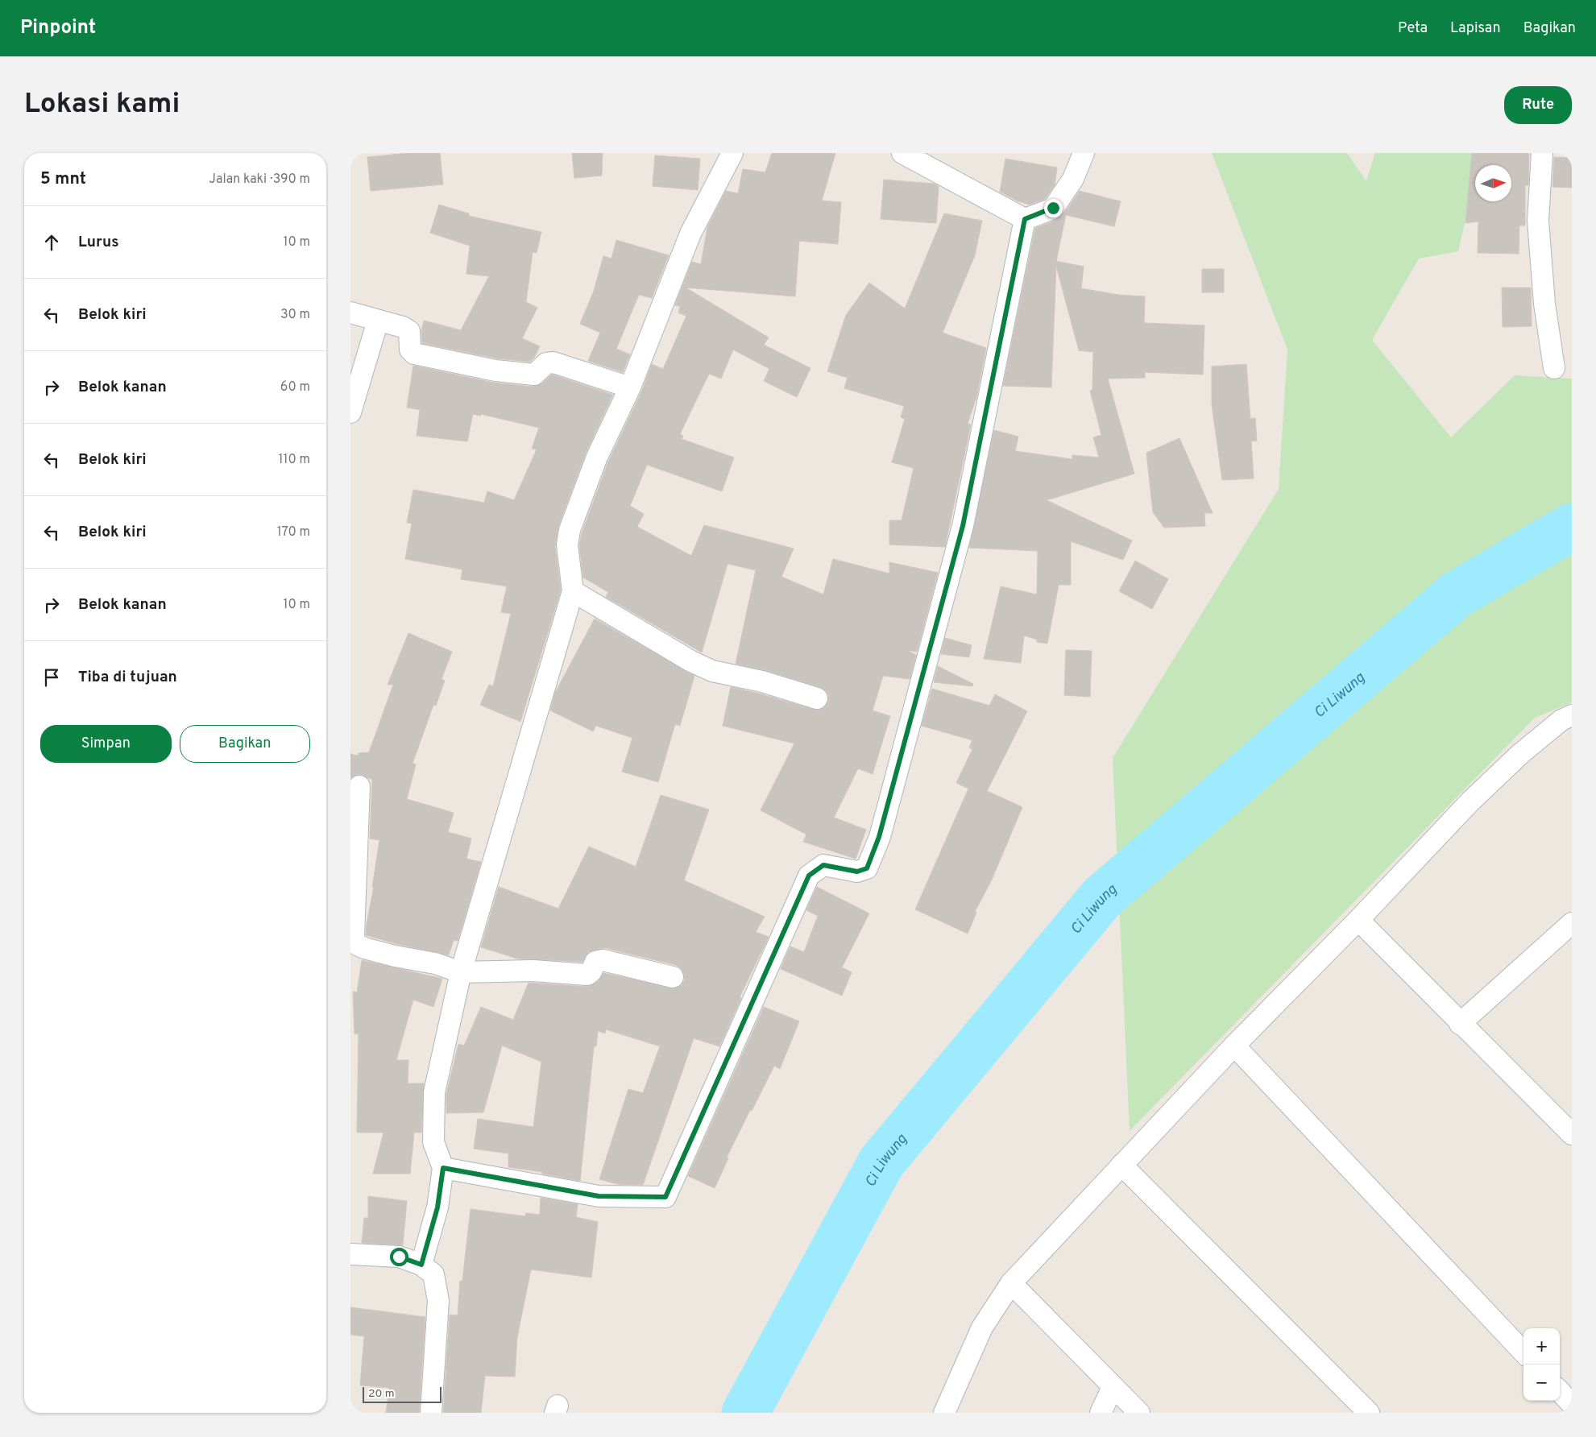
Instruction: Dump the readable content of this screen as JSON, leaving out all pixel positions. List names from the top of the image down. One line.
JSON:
{"water":["Ci Liwung"],"scale_bar":"20 m","north":"right","page":{"header":"Pinpoint","nav":["Peta","Lapisan","Bagikan"],"buttons":["Rute",["Simpan","Bagikan"]],"title":"Lokasi kami","heading":["5 mnt","Jalan kaki · 390 m"],"list":[["Lurus","10 m"],["Belok kiri","30 m"],["Belok kanan","60 m"],["Belok kiri","110 m"],["Belok kiri","170 m"],["Belok kanan","10 m"],"Tiba di tujuan"],"map_buttons":["+","−"],"scale":"20 m"}}
